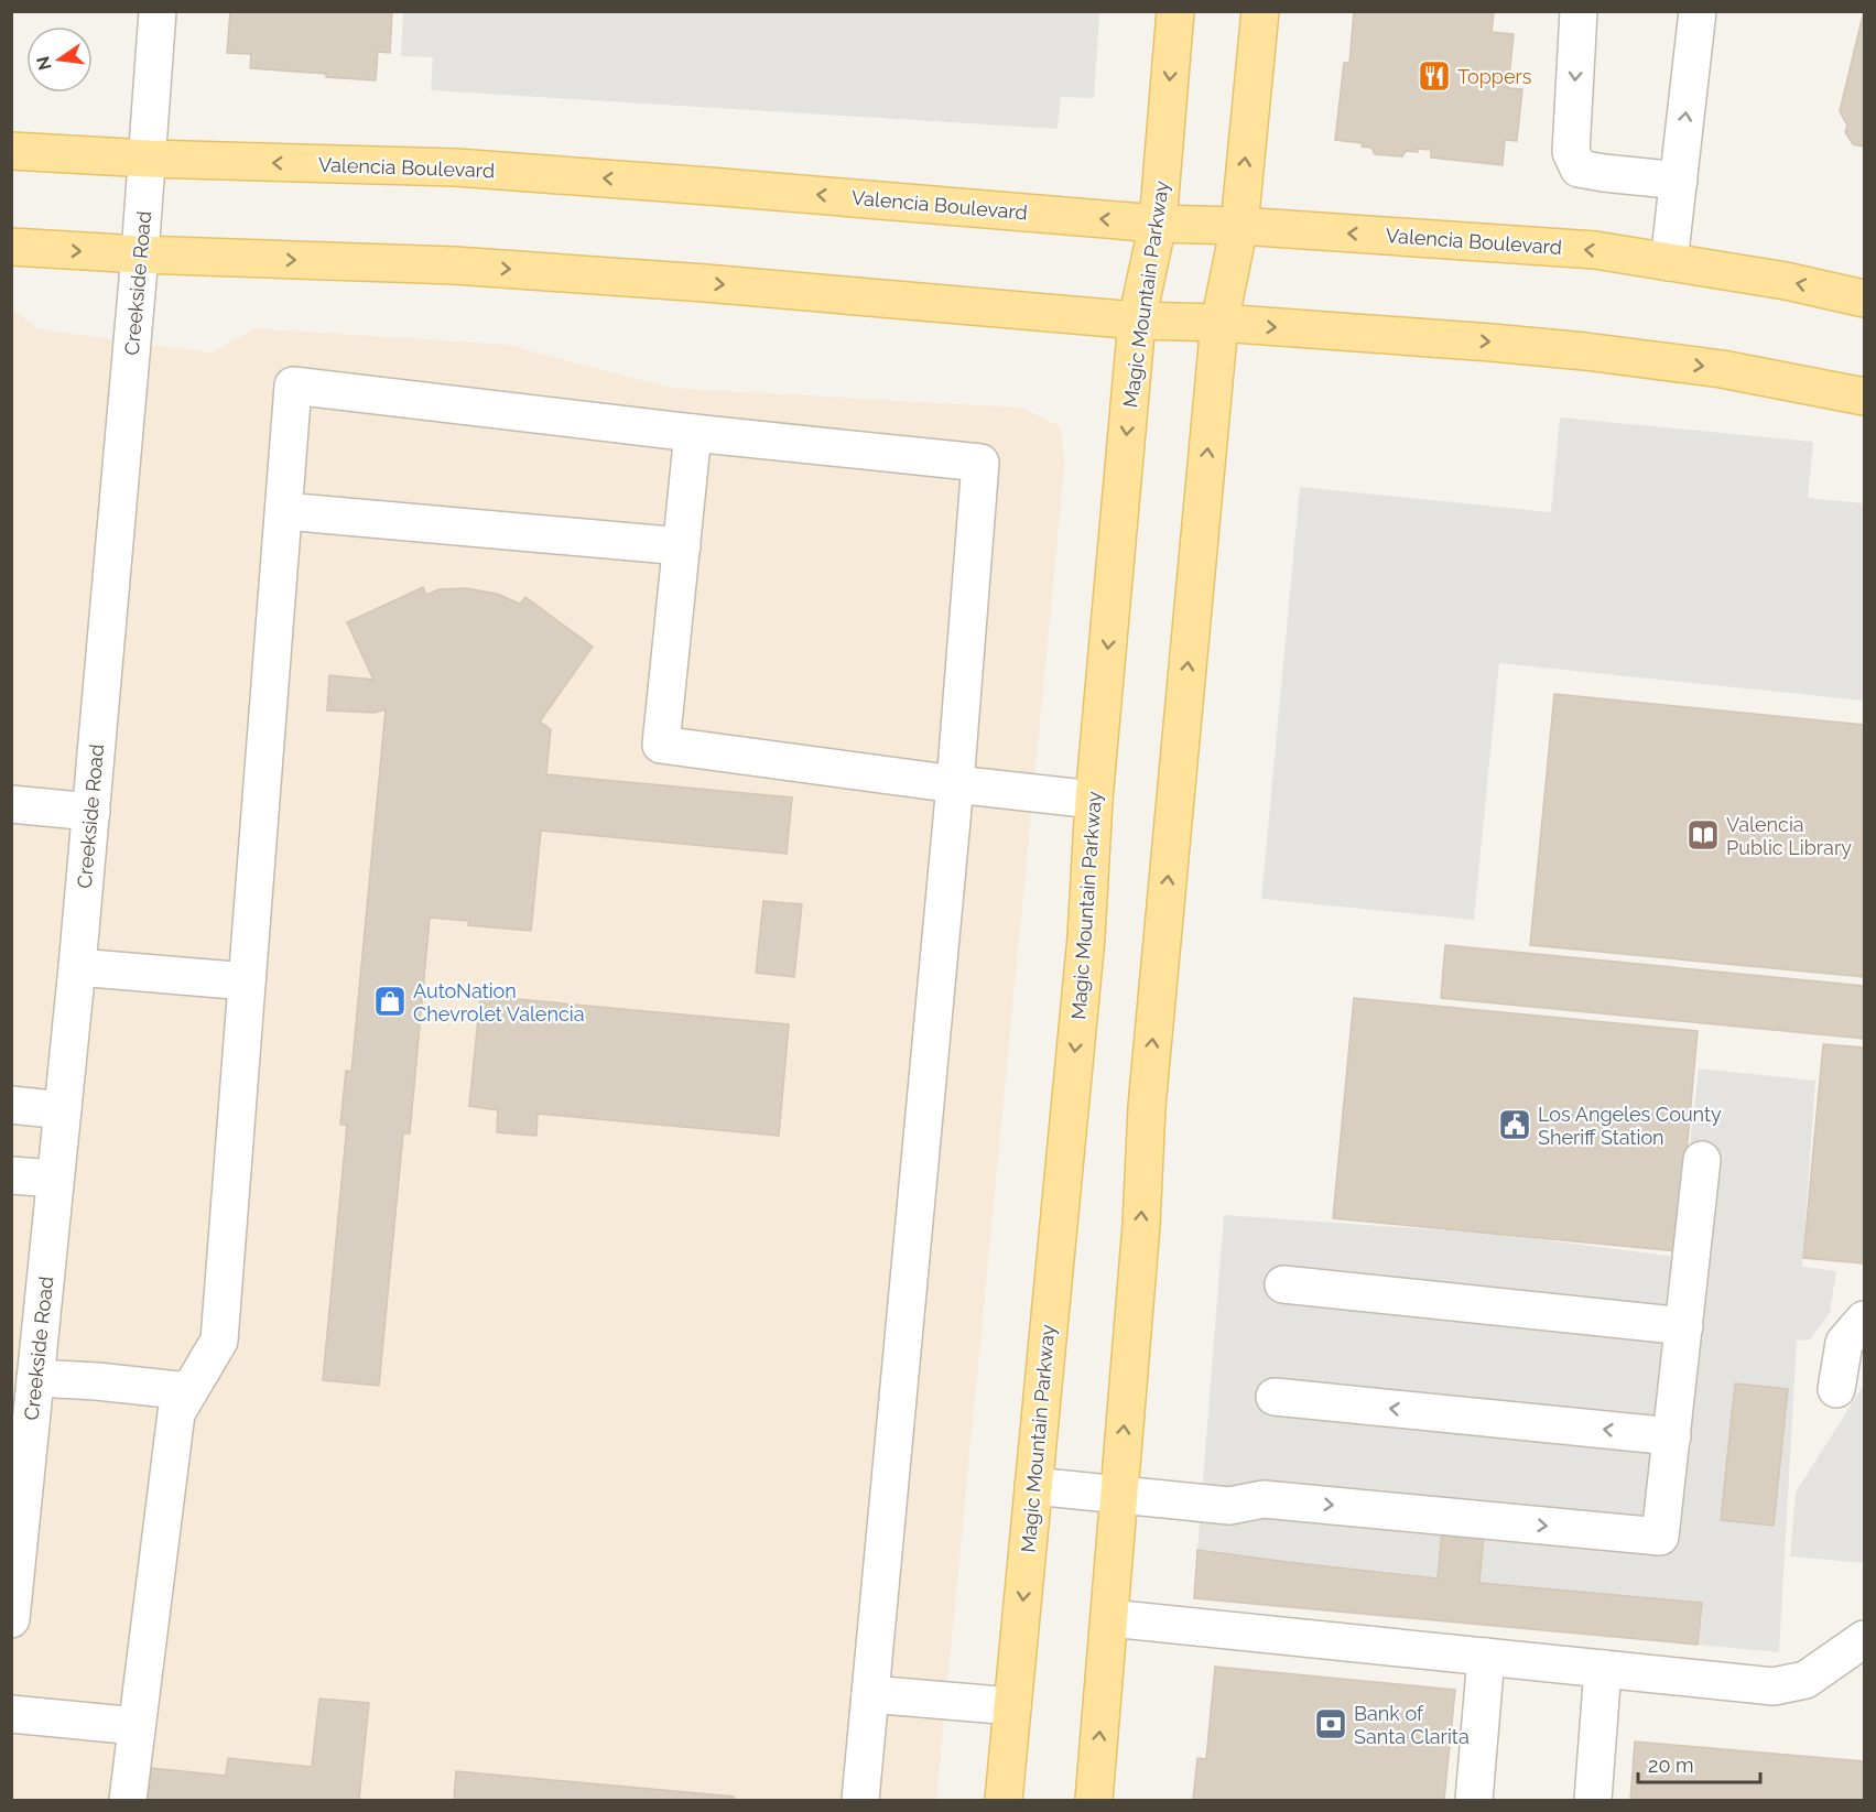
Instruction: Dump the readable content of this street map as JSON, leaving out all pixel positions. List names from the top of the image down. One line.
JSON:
{"streets":{"main road":["Valencia Boulevard","Magic Mountain Parkway"],"street":["Creekside Road"]},"crossings":[["Valencia Boulevard","Creekside Road"],["Valencia Boulevard","Magic Mountain Parkway"]],"places":{"restaurant":["Toppers"],"library":["Valencia Public Library"],"shop":["AutoNation Chevrolet Valencia"],"public building":["Los Angeles County Sheriff Station"],"bank":["Bank of Santa Clarita"]},"scale_bar":"20 m","north":"left"}
